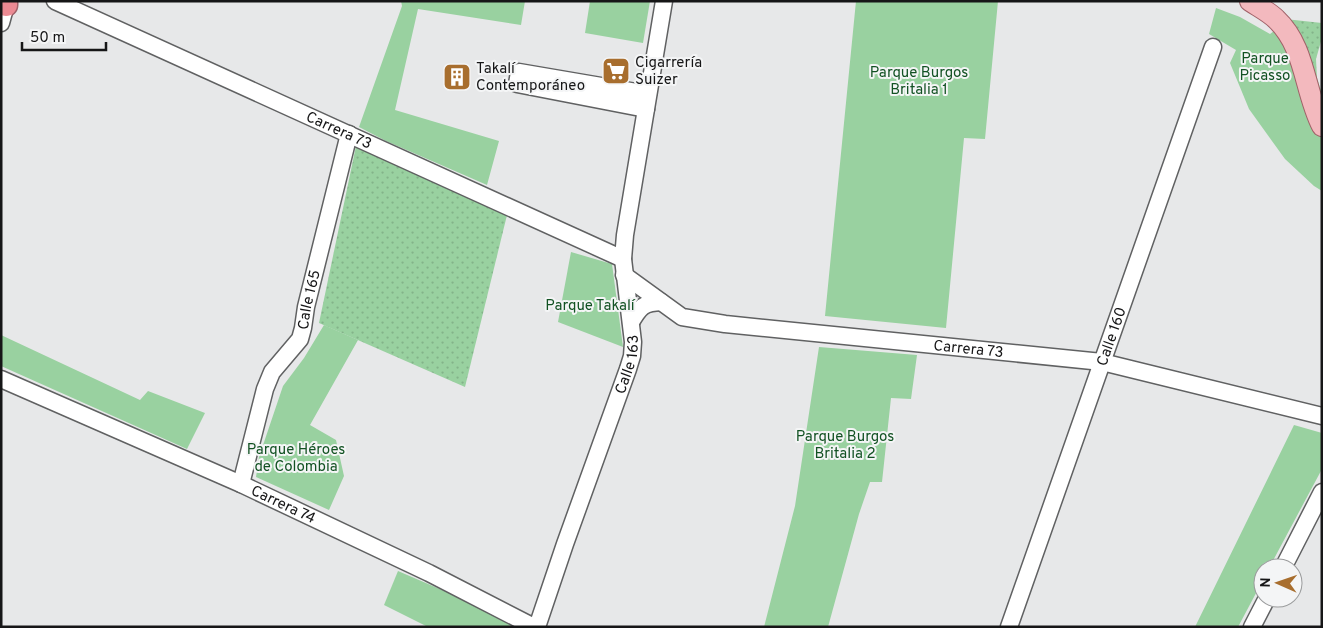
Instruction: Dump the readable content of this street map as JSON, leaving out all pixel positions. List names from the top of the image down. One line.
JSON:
{"streets":{"street":["Carrera 73","Calle 165","Calle 160","Calle 163","Carrera 74"]},"crossings":[["Carrera 73","Calle 165"],["Carrera 73","Calle 160"],["Carrera 73","Calle 163"],["Calle 165","Carrera 74"],["Calle 163","Carrera 74"]],"parks":["Parque Picasso","Parque Burgos Britalia 1","Parque Takalí","Parque Burgos Britalia 2","Parque Héroes de Colombia"],"places":{"supermarket":["Cigarrería Suizer"],"building":["Takalí Contemporáneo"]},"scale_bar":"50 m","north":"left"}
